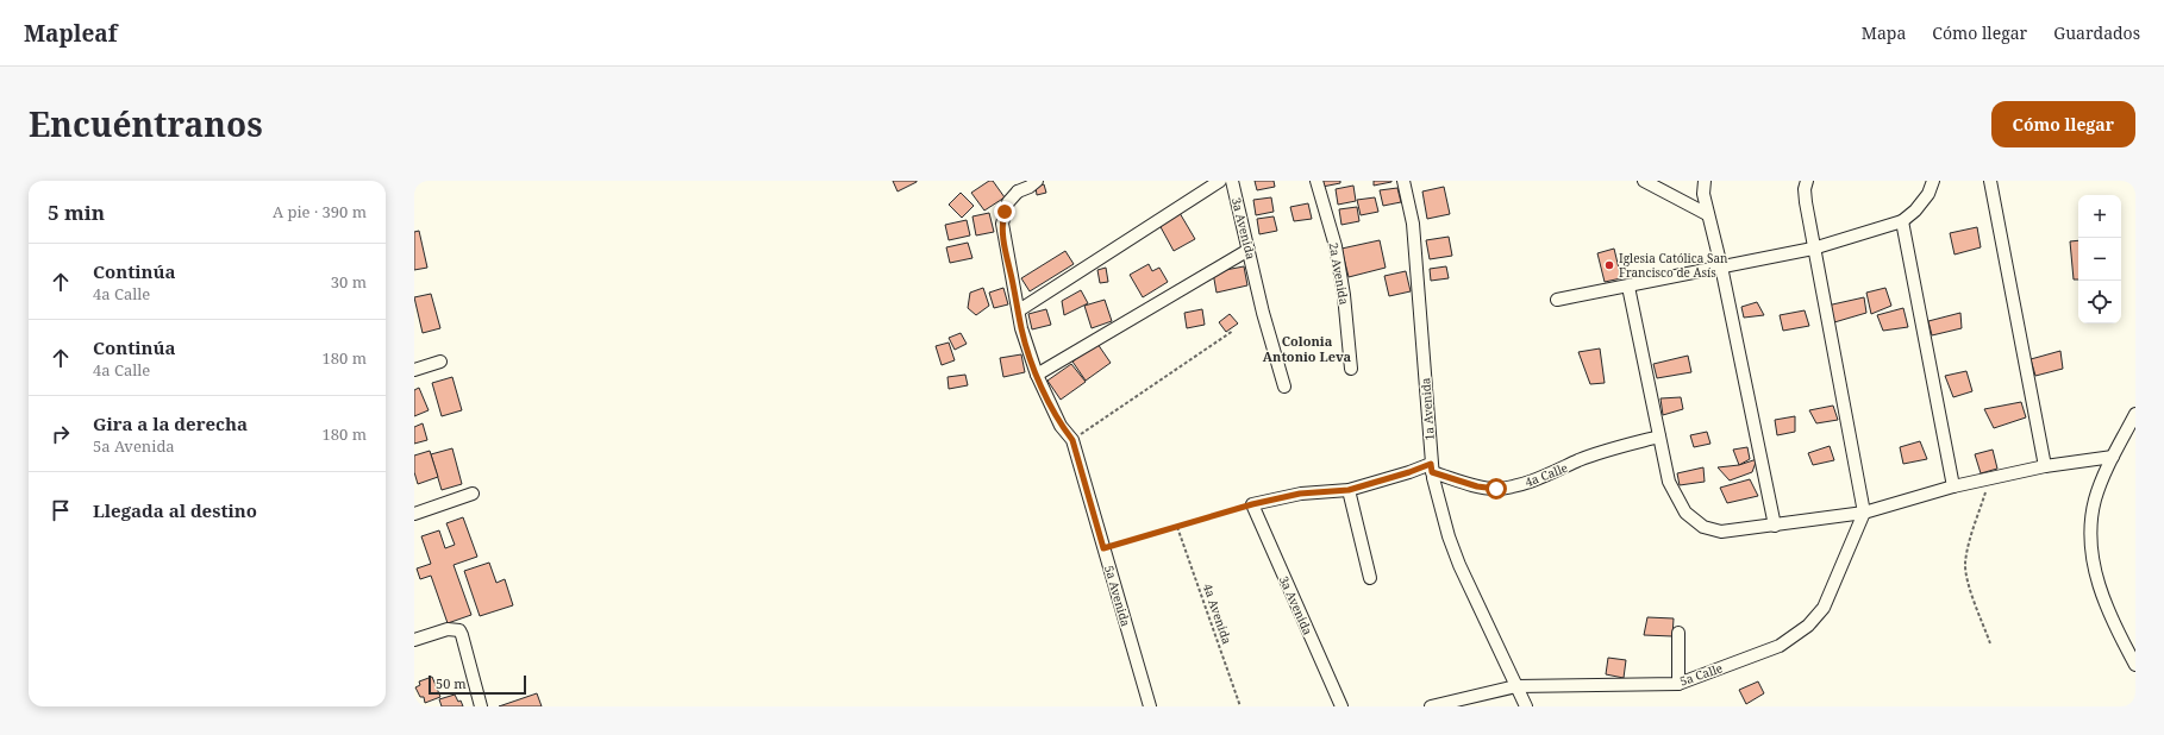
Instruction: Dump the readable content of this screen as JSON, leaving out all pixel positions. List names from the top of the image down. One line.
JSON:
{"streets":{"street":["3a Avenida","2a Avenida","1a Avenida","4a Calle","5a Avenida","5a Calle"],"path":["4a Avenida"]},"crossings":[["1a Avenida","4a Calle"],["1a Avenida","5a Calle"]],"districts":["Colonia Antonio Leva"],"places":["Iglesia Católica San Francisco de Asís"],"scale_bar":"50 m","page":{"header":"Mapleaf","nav":["Mapa","Cómo llegar","Guardados"],"title":"Encuéntranos","buttons":"Cómo llegar","heading":["5 min","A pie · 390 m"],"map_buttons":["+","−"],"list":[["Continúa","4a Calle","30 m"],["Continúa","4a Calle","180 m"],["Gira a la derecha","5a Avenida","180 m"],"Llegada al destino"],"scale":"50 m"}}
